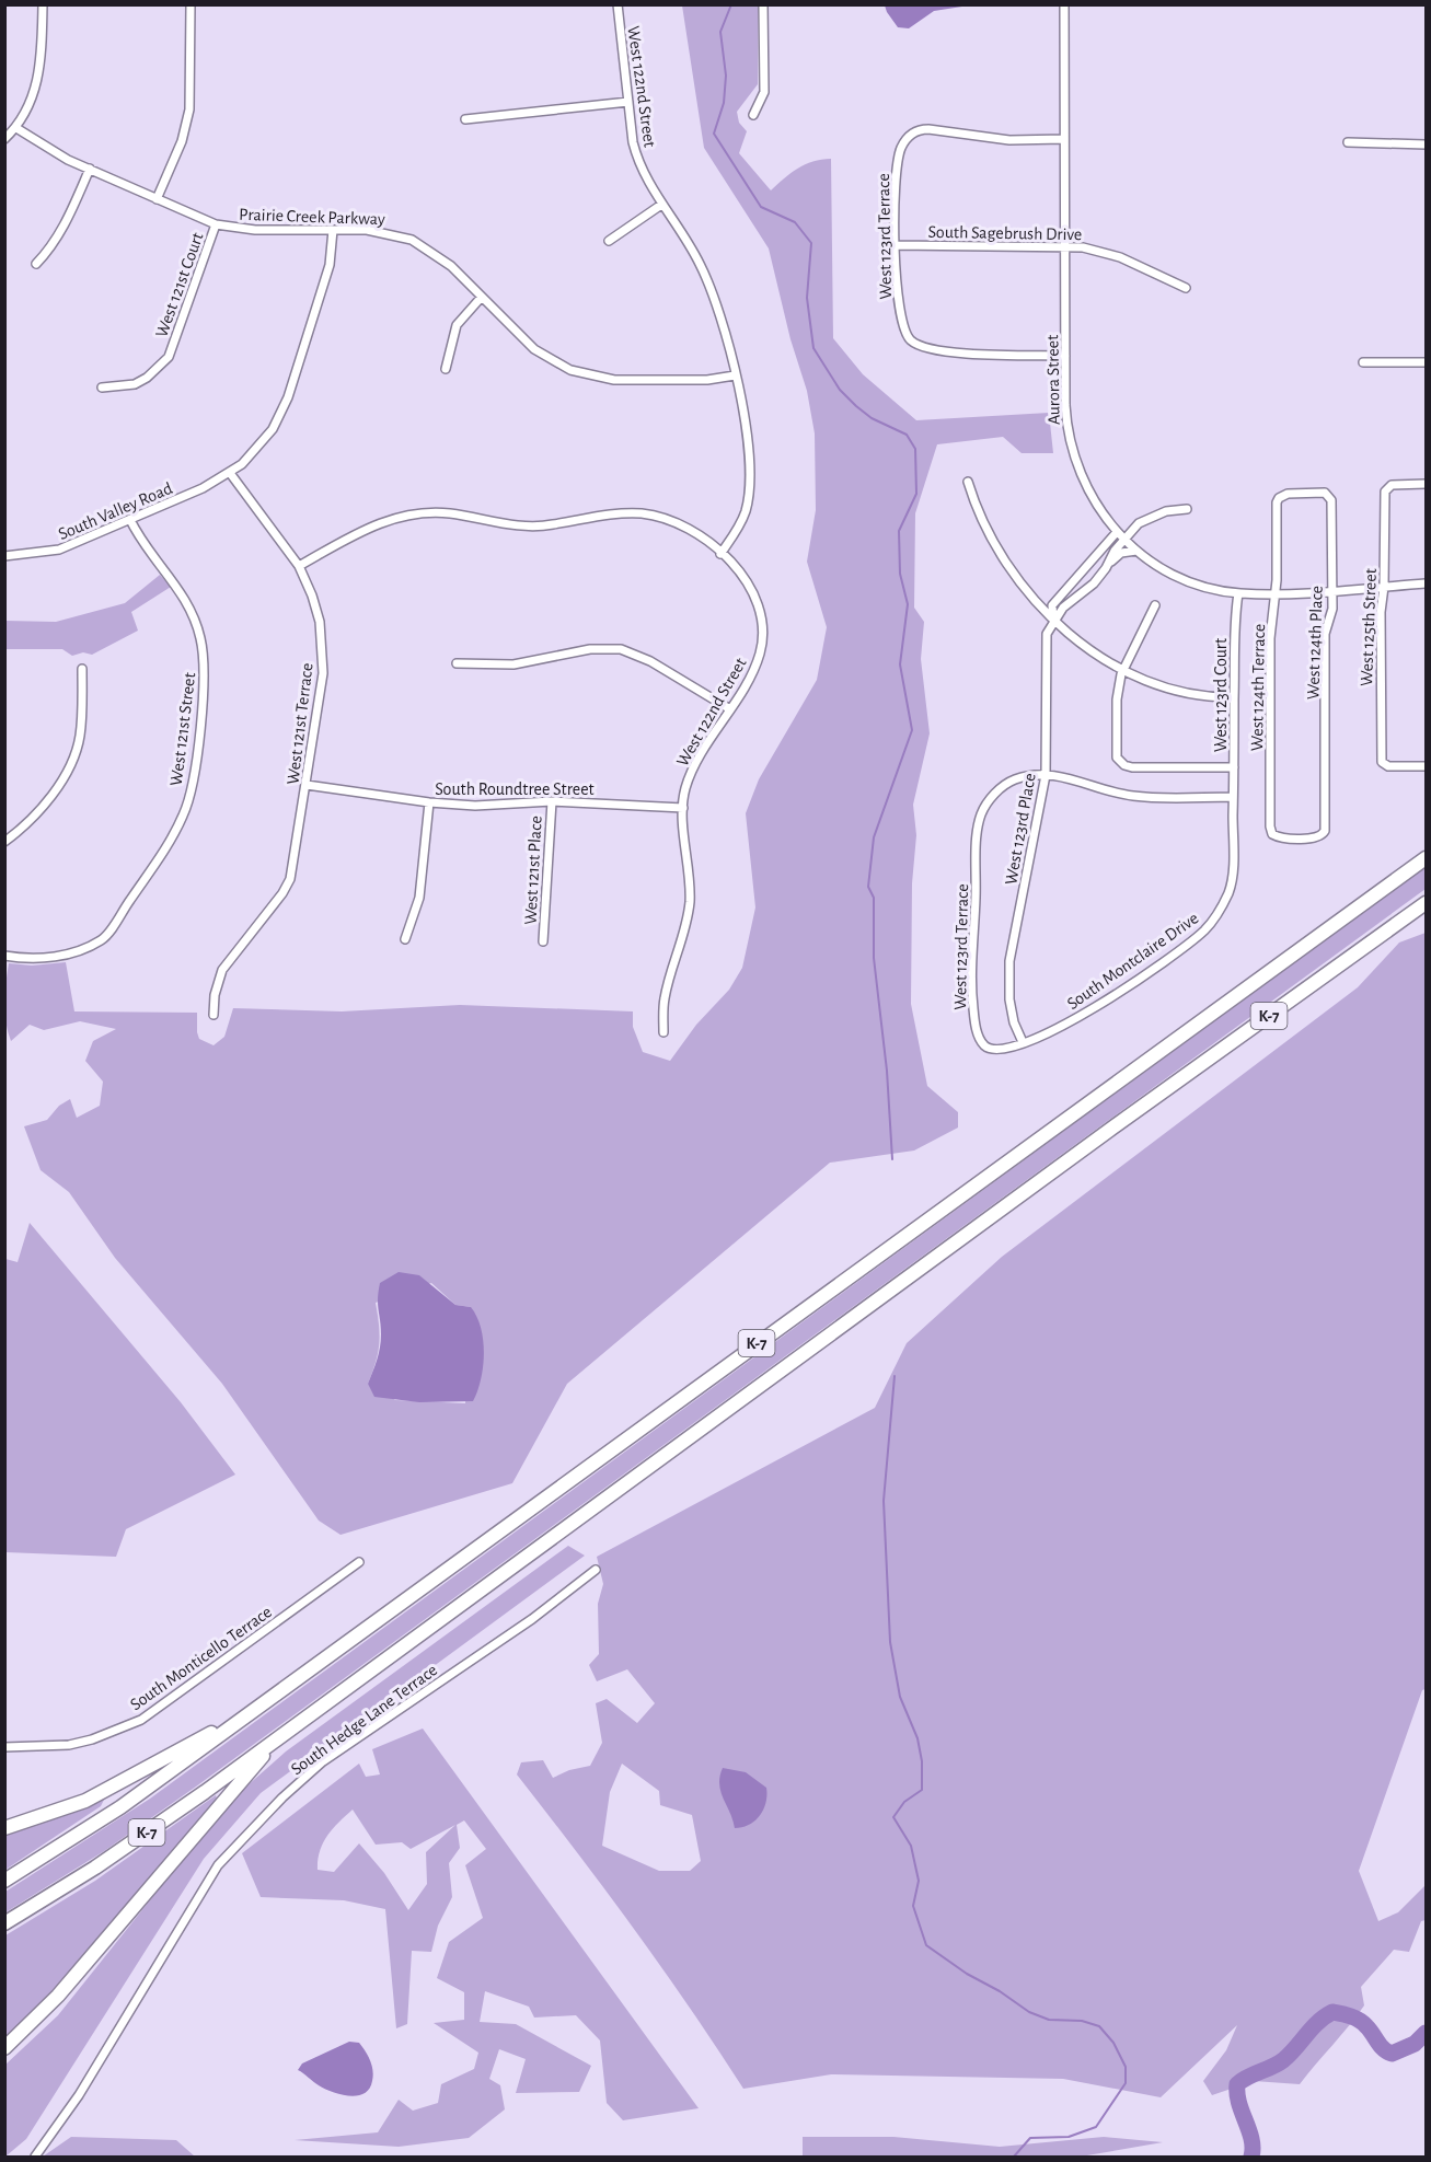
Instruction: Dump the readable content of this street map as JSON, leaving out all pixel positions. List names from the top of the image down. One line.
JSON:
{"streets":{"highway":["K-7"],"street":["West 122nd Street","Prairie Creek Parkway","South Sagebrush Drive","West 123rd Terrace","West 121st Court","Aurora Street","South Valley Road","West 125th Street","West 124th Place","West 124th Terrace","West 123rd Court","West 121st Terrace","West 121st Street","South Roundtree Street","West 123rd Place","West 121st Place","South Montclaire Drive","South Monticello Terrace","South Hedge Lane Terrace"]},"crossings":[["West 122nd Street","Prairie Creek Parkway"],["West 122nd Street","South Roundtree Street"],["Prairie Creek Parkway","West 121st Court"],["South Sagebrush Drive","West 123rd Terrace"],["South Sagebrush Drive","Aurora Street"],["West 123rd Terrace","Aurora Street"],["West 123rd Terrace","West 123rd Place"],["West 123rd Terrace","South Montclaire Drive"],["Aurora Street","West 125th Street"],["Aurora Street","West 124th Place"],["Aurora Street","West 124th Terrace"],["Aurora Street","West 123rd Court"],["Aurora Street","West 123rd Place"],["South Valley Road","West 121st Terrace"],["South Valley Road","West 121st Street"],["West 124th Place","West 124th Terrace"],["West 123rd Court","South Montclaire Drive"],["West 121st Terrace","South Roundtree Street"],["South Roundtree Street","West 121st Place"],["West 123rd Place","South Montclaire Drive"]]}
